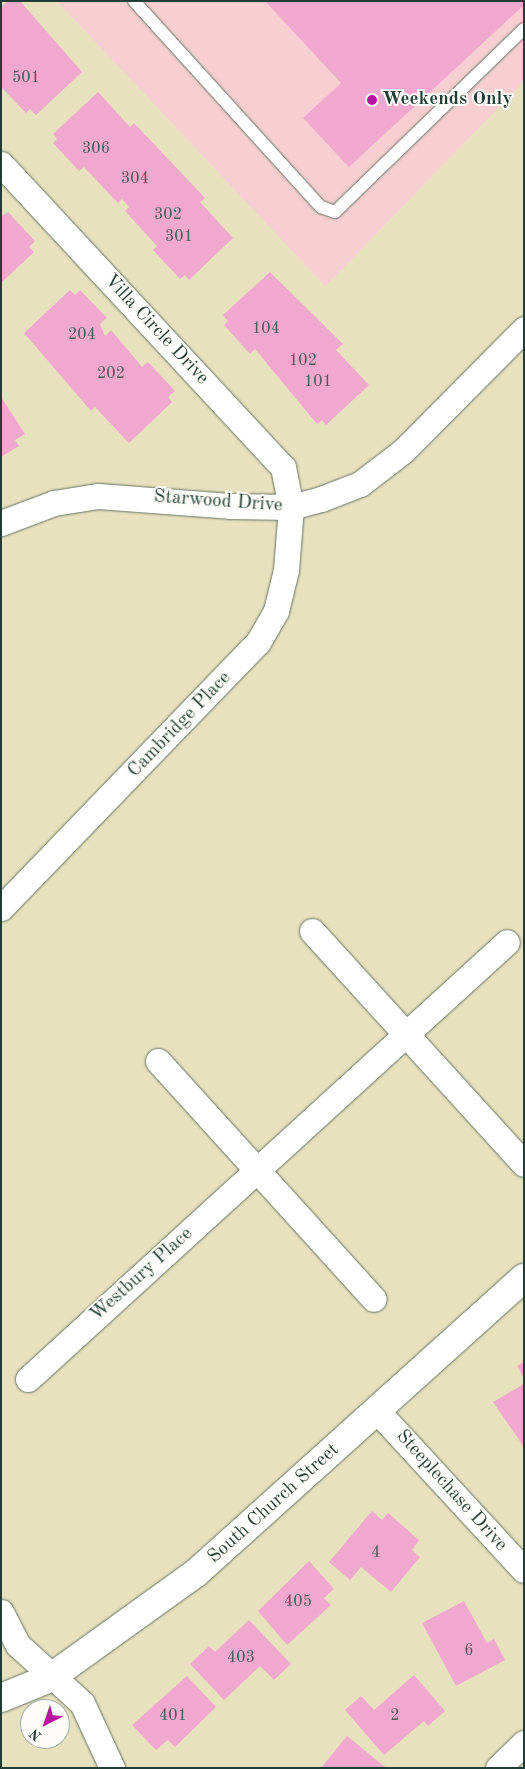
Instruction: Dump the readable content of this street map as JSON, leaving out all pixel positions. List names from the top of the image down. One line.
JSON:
{"streets":{"street":["Villa Circle Drive","Starwood Drive","Cambridge Place","Westbury Place","Steeplechase Drive","South Church Street"]},"crossings":[["Villa Circle Drive","Starwood Drive"],["Villa Circle Drive","Cambridge Place"],["Starwood Drive","Cambridge Place"],["Steeplechase Drive","South Church Street"]],"places":["Weekends Only"],"house_numbers":["501","306","304","302","301","104","204","102","202","101","4","405","6","403","401","2"],"north":"bottom left"}
